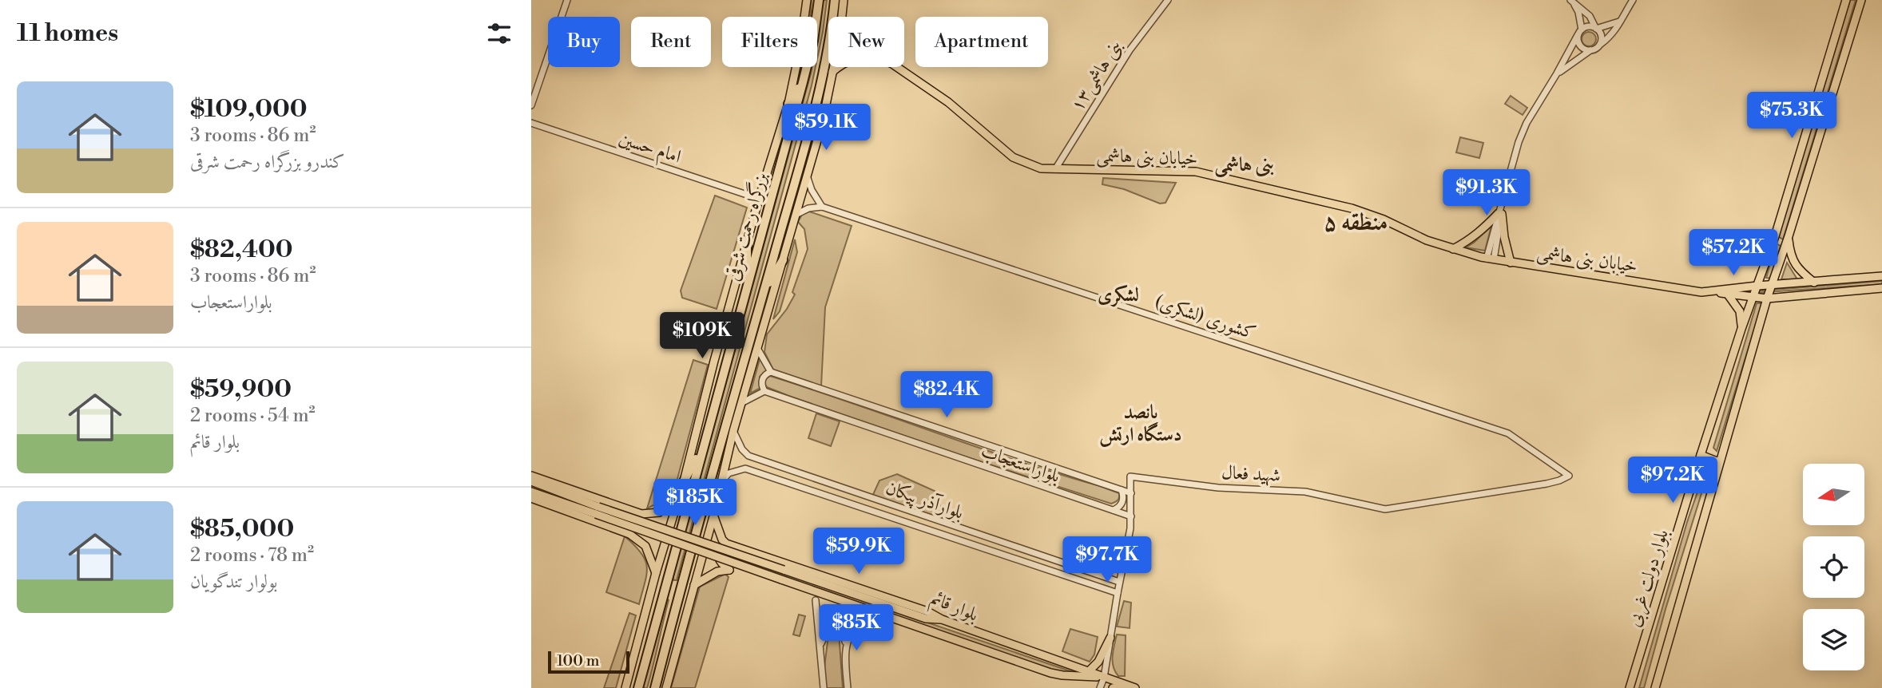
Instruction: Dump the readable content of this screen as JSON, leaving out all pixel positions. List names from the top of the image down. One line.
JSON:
{"streets":{"highway":["بزرگراه رحمت شرقی"],"main road":["خیابان بنی هاشمی","بلوار دولت غربی","بلوار قائم"],"street":["بنی هاشمی۱۳","امام حسین","کشوری (لشکری)","بلواراستعجاب","شهید فعال","بلوارآذر پیکان"]},"crossings":[["بنی هاشمی۱۳","خیابان بنی هاشمی"],["خیابان بنی هاشمی","بلوار دولت غربی"],["کشوری (لشکری)","شهید فعال"],["بلواراستعجاب","شهید فعال"]],"districts":["بنی هاشمی","منطقه ۵","لشکری","پانصد دستگاه ارتش"],"scale_bar":"100 m","north":"left","page":{"heading":"11 homes","chip":["Buy","Rent","Filters","New","Apartment"],"list":[{"name":"$109,000","note":"3 rooms · 86 m² · کندرو بزرگراه رحمت شرقی"},{"name":"$82,400","note":"3 rooms · 86 m² · بلواراستعجاب"},{"name":"$59,900","note":"2 rooms · 54 m² · بلوار قائم"},{"name":"$85,000","note":"2 rooms · 78 m² · بولوار تندگویان"}],"price":["$75.3K","$59.1K","$91.3K","$57.2K","$109K","$82.4K","$97.2K","$185K","$59.9K","$97.7K","$85K"],"scale":"100 m"}}
